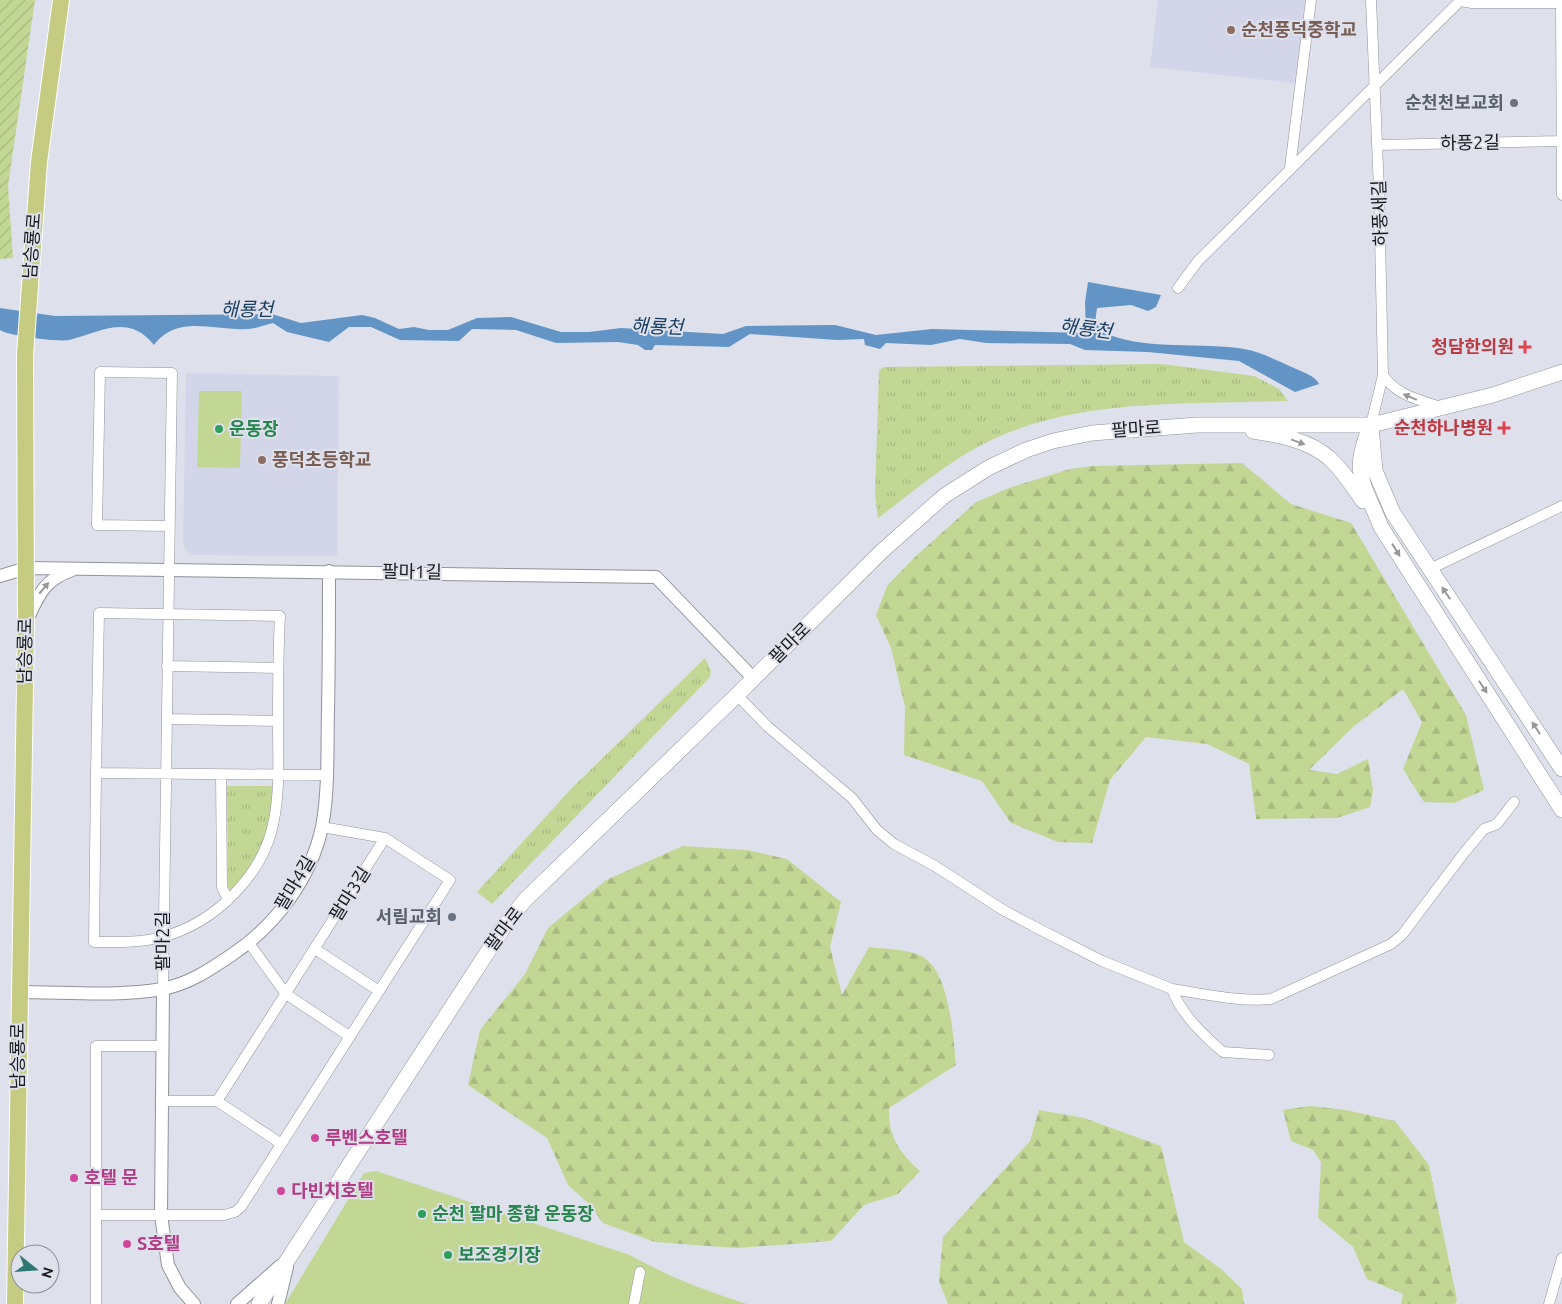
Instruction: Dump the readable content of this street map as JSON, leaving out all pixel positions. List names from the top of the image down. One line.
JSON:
{"streets":{"main road":["남승룡로","팔마로"],"street":["하풍2길","하풍새길","팔마1길","팔마4길","팔마3길","팔마2길"]},"crossings":[["하풍2길","하풍새길"],["하풍새길","팔마로"],["남승룡로","팔마1길"],["남승룡로","팔마4길"],["팔마로","팔마1길"],["팔마1길","팔마4길"],["팔마1길","팔마2길"],["팔마4길","팔마2길"]],"water":["해룡천"],"places":{"other":["순천풍덕중학교","순천천보교회","운동장","풍덕초등학교","서림교회","루벤스호텔","호텔 문","다빈치호텔","순천 팔마 종합 운동장","S호텔","보조경기장"],"health":["청담한의원","순천하나병원"]},"north":"right"}
